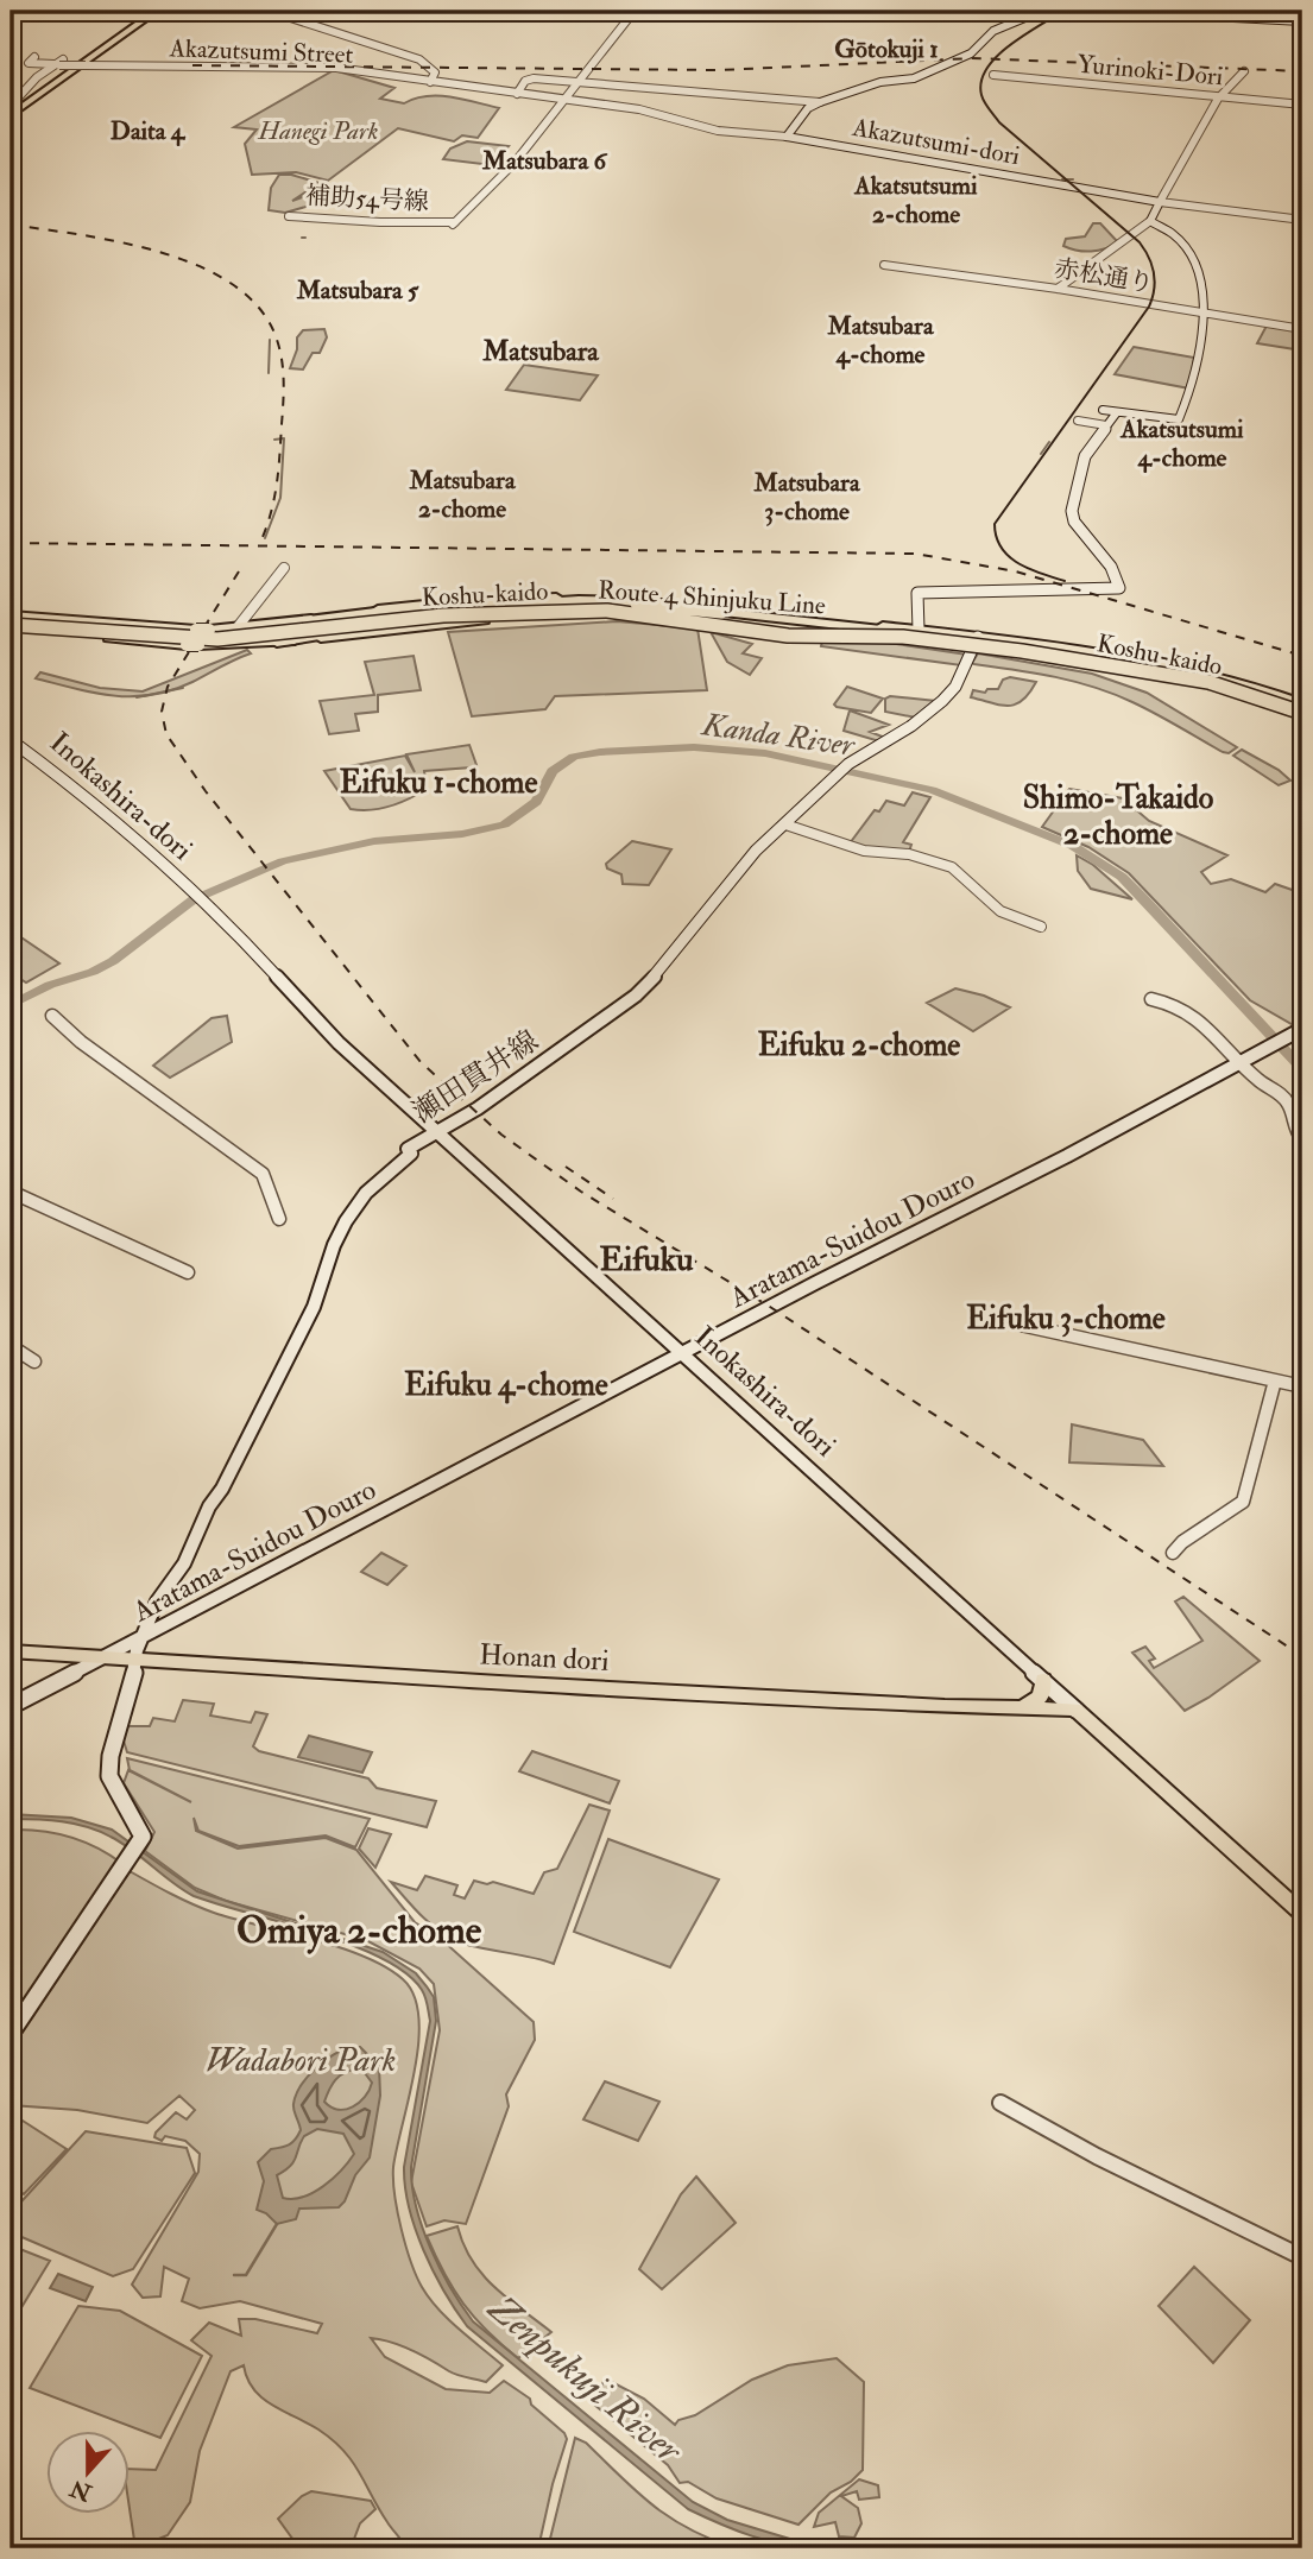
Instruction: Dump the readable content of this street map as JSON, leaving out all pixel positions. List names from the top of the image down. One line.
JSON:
{"streets":{"highway":["Route 4 Shinjuku Line"],"main road":["Akazutsumi-dori","Koshu-kaido","Inokashira-dori","瀬田貫井線","Aratama-Suidou Douro","Honan dori"],"street":["Akazutsumi Street","Yurinoki-Dori","補助54号線","赤松通り"]},"crossings":[["Akazutsumi Street","Akazutsumi-dori"],["Akazutsumi Street","補助54号線"],["Akazutsumi-dori","補助54号線"],["Koshu-kaido","Route 4 Shinjuku Line"],["Koshu-kaido","瀬田貫井線"],["Inokashira-dori","瀬田貫井線"],["Inokashira-dori","Aratama-Suidou Douro"],["Inokashira-dori","Honan dori"],["瀬田貫井線","Aratama-Suidou Douro"],["瀬田貫井線","Honan dori"],["Aratama-Suidou Douro","Honan dori"]],"districts":["Gōtokuji 1","Daita 4","Matsubara 6","Akatsutsumi 2-chome","Matsubara 5","Matsubara 4-chome","Matsubara","Akatsutsumi 4-chome","Matsubara 2-chome","Matsubara 3-chome","Eifuku 1-chome","Shimo-Takaido 2-chome","Eifuku 2-chome","Eifuku","Eifuku 3-chome","Eifuku 4-chome","Omiya 2-chome"],"water":["Kanda River","Zenpukuji River"],"parks":["Hanegi Park","Wadabori Park"],"north":"bottom"}
